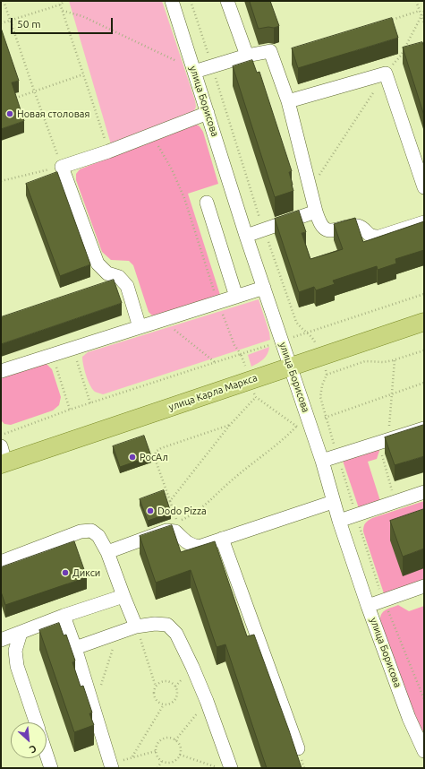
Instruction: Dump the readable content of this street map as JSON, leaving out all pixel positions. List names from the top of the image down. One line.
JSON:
{"streets":{"main road":["улица Карла Маркса"],"street":["улица Борисова"]},"crossings":[["улица Борисова","улица Карла Маркса"]],"places":["Новая столовая","РосАл","Dodo Pizza","Дикси"],"scale_bar":"50 m","north":"bottom right"}
